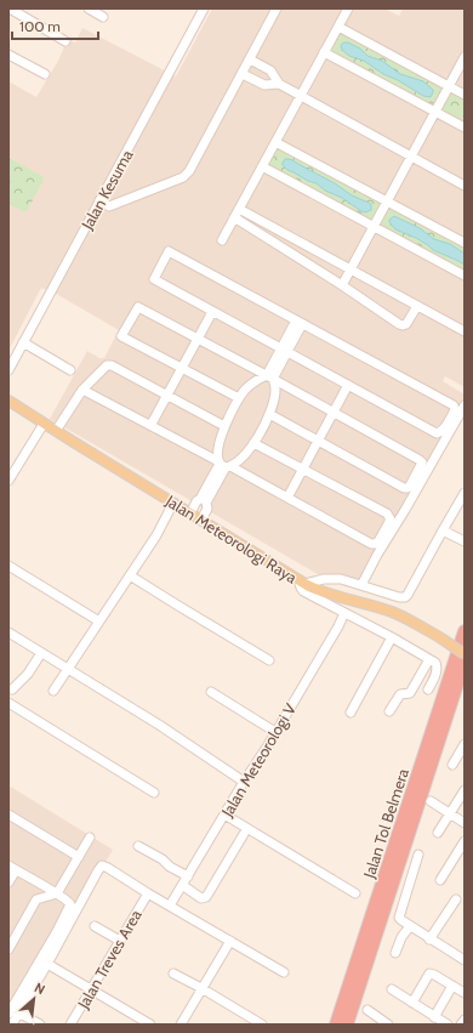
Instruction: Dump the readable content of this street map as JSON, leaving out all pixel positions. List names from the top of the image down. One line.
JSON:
{"streets":{"highway":["Jalan Tol Belmera"],"main road":["Jalan Meteorologi Raya"],"street":["Jalan Kesuma","Jalan Meteorologi V","Jalan Treves Area"]},"scale_bar":"100 m","north":"top right"}
